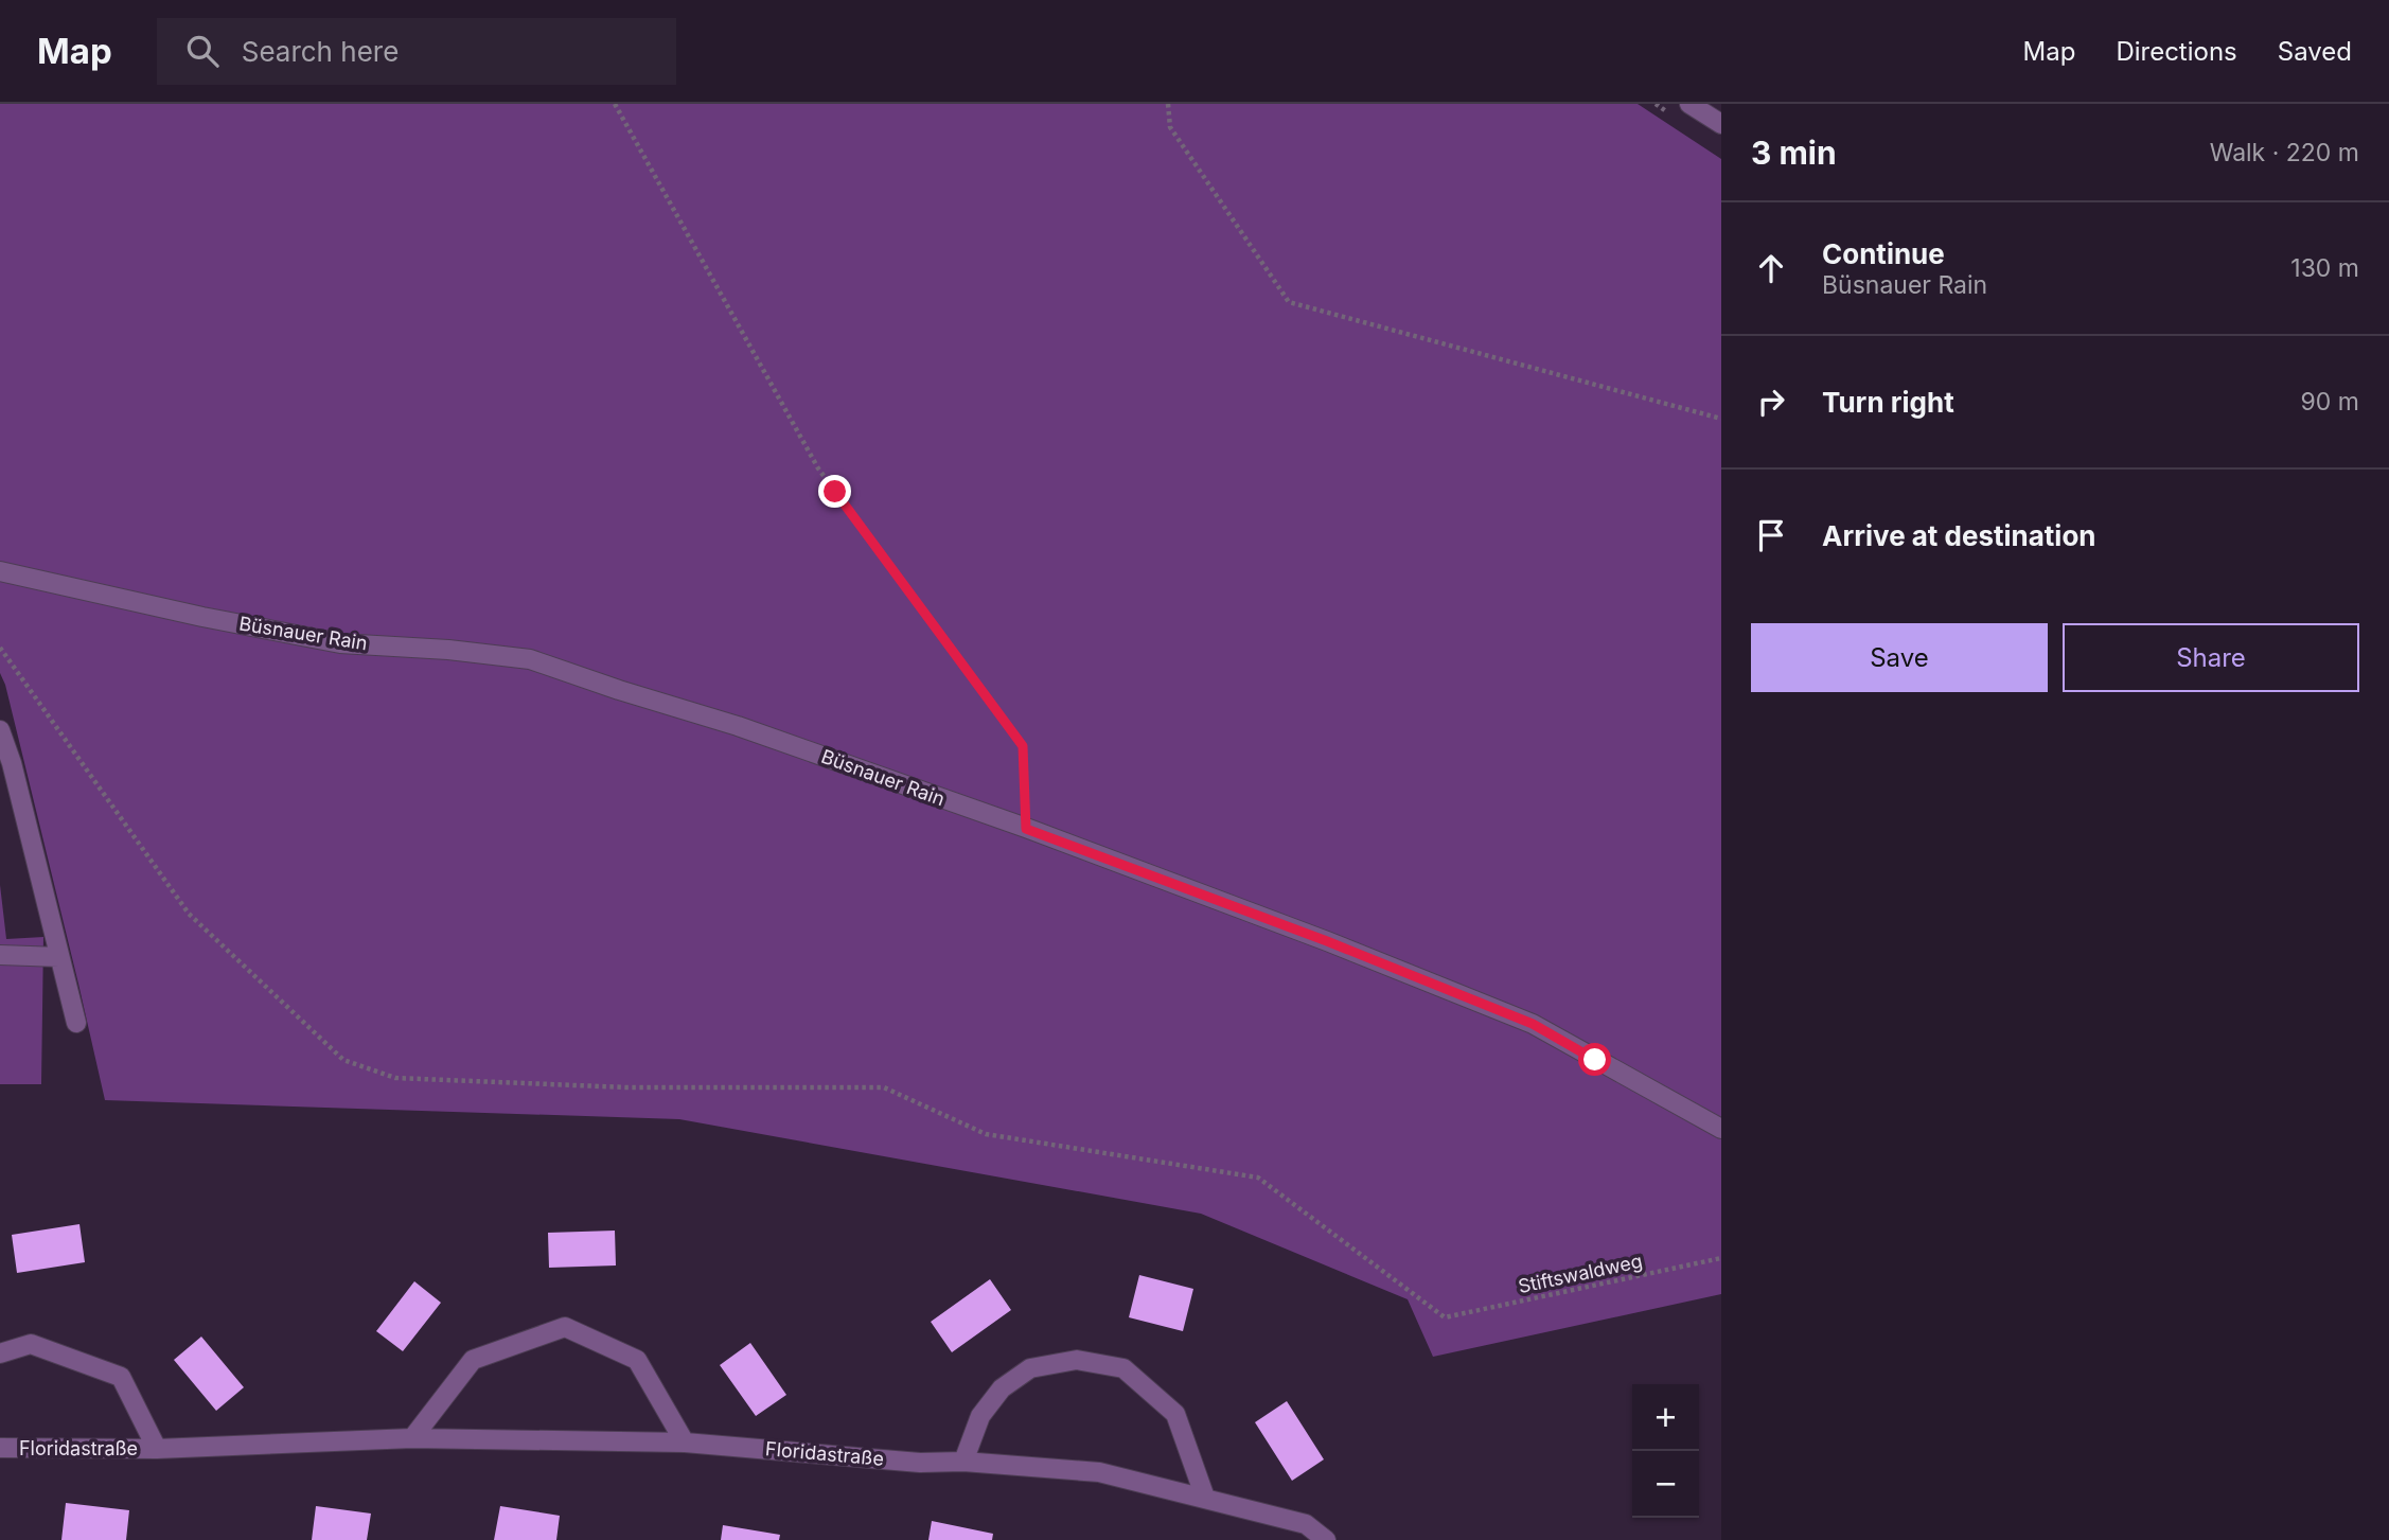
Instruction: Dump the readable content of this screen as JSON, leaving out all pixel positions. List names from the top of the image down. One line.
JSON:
{"streets":{"street":["Büsnauer Rain","Floridastraße"],"path":["Stiftswaldweg"]},"page":{"header":"Map","search":"Search here","nav":["Map","Directions","Saved"],"heading":["3 min","Walk · 220 m"],"list":[["Continue","Büsnauer Rain","130 m"],["Turn right","90 m"],"Arrive at destination"],"buttons":["Save","Share"],"map_buttons":["+","−"]}}
